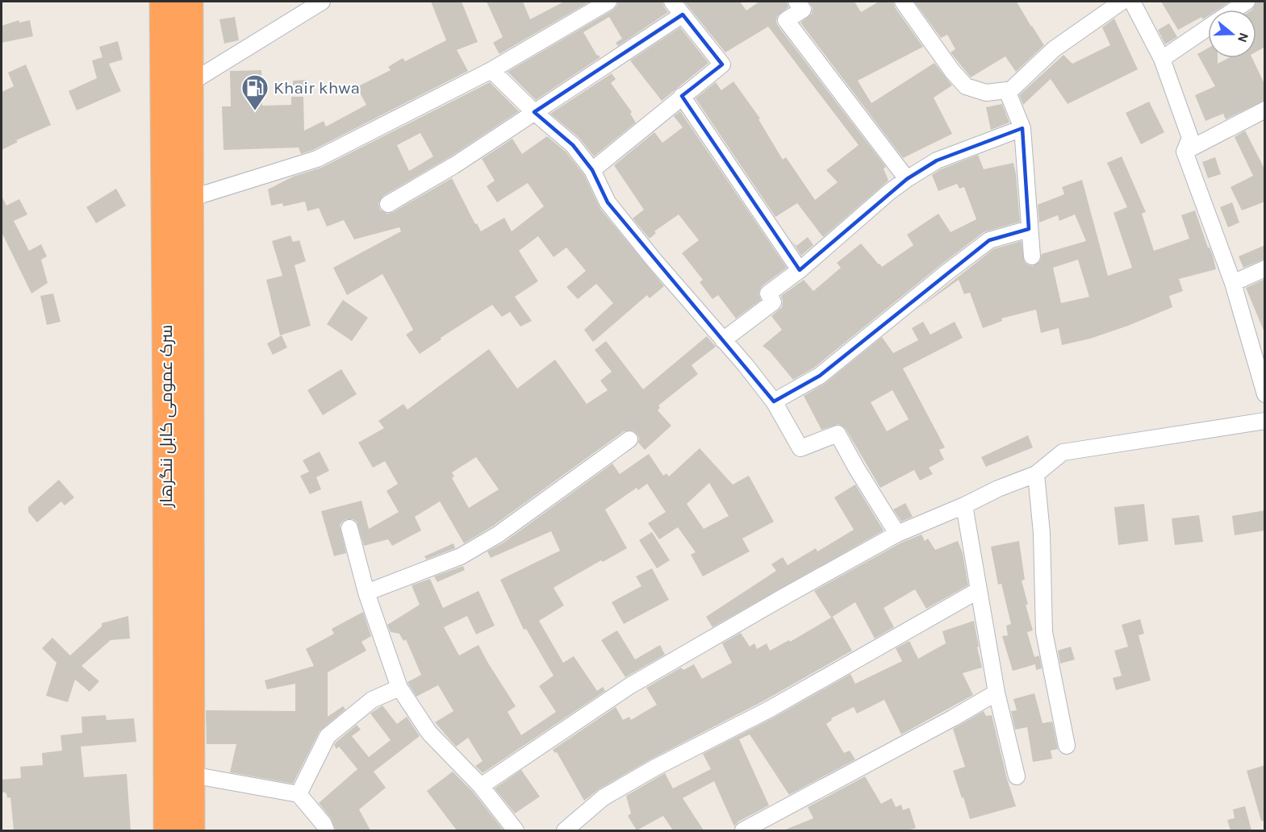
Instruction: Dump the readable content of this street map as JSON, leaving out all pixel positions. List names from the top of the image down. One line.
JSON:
{"streets":{"highway":["سرک عمومی کابل ننگرهار"]},"places":{"fuel station":["Khair khwa"]},"north":"right"}
